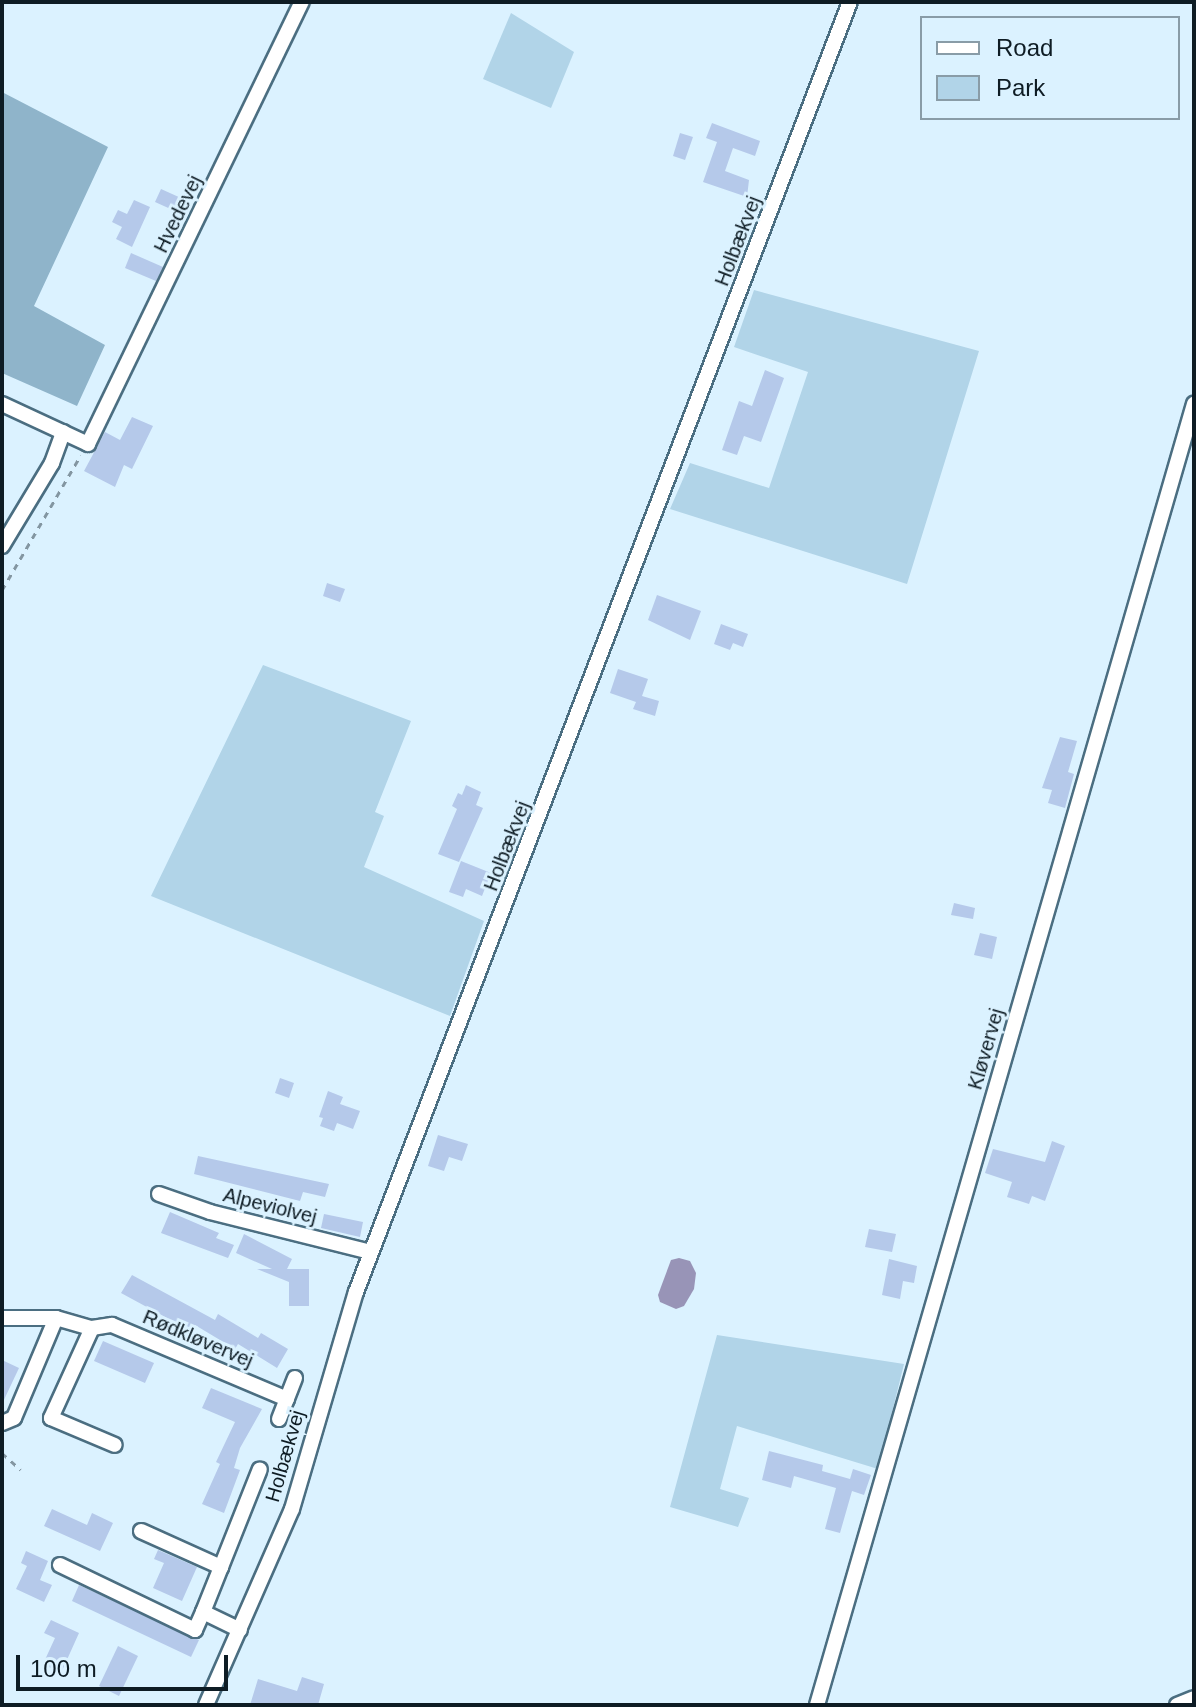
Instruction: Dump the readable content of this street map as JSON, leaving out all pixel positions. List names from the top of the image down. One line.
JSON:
{"streets":{"street":["Hvedevej","Holbækvej","Kløvervej","Alpeviolvej","Rødkløvervej"]},"crossings":[["Holbækvej","Alpeviolvej"]],"legend":["Road","Park"],"scale_bar":"100 m"}
